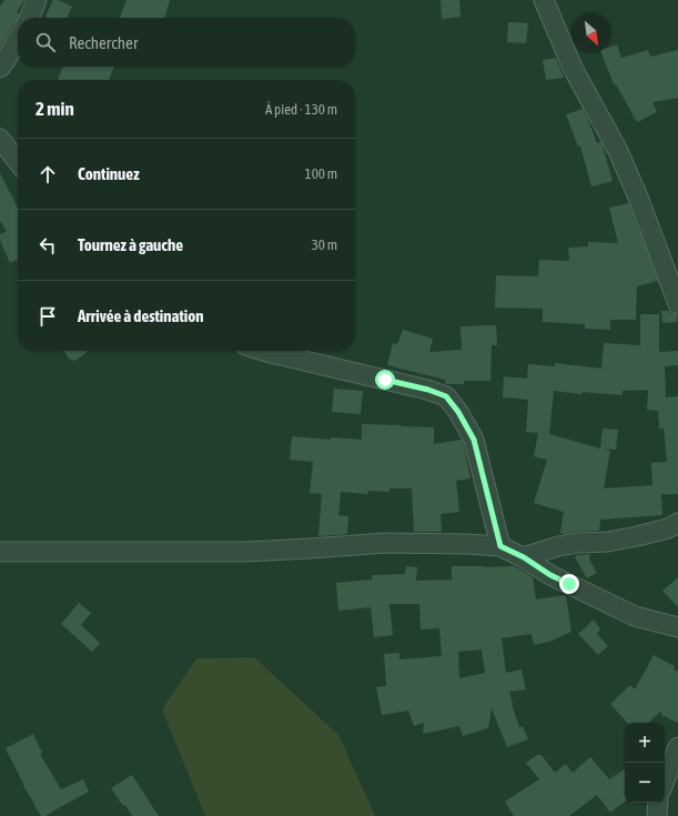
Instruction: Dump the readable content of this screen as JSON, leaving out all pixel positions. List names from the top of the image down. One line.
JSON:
{"north":"bottom right","page":{"search":"Rechercher","heading":["2 min","À pied · 130 m"],"list":[["Continuez","100 m"],["Tournez à gauche","30 m"],"Arrivée à destination"],"map_buttons":["+","−"]}}
